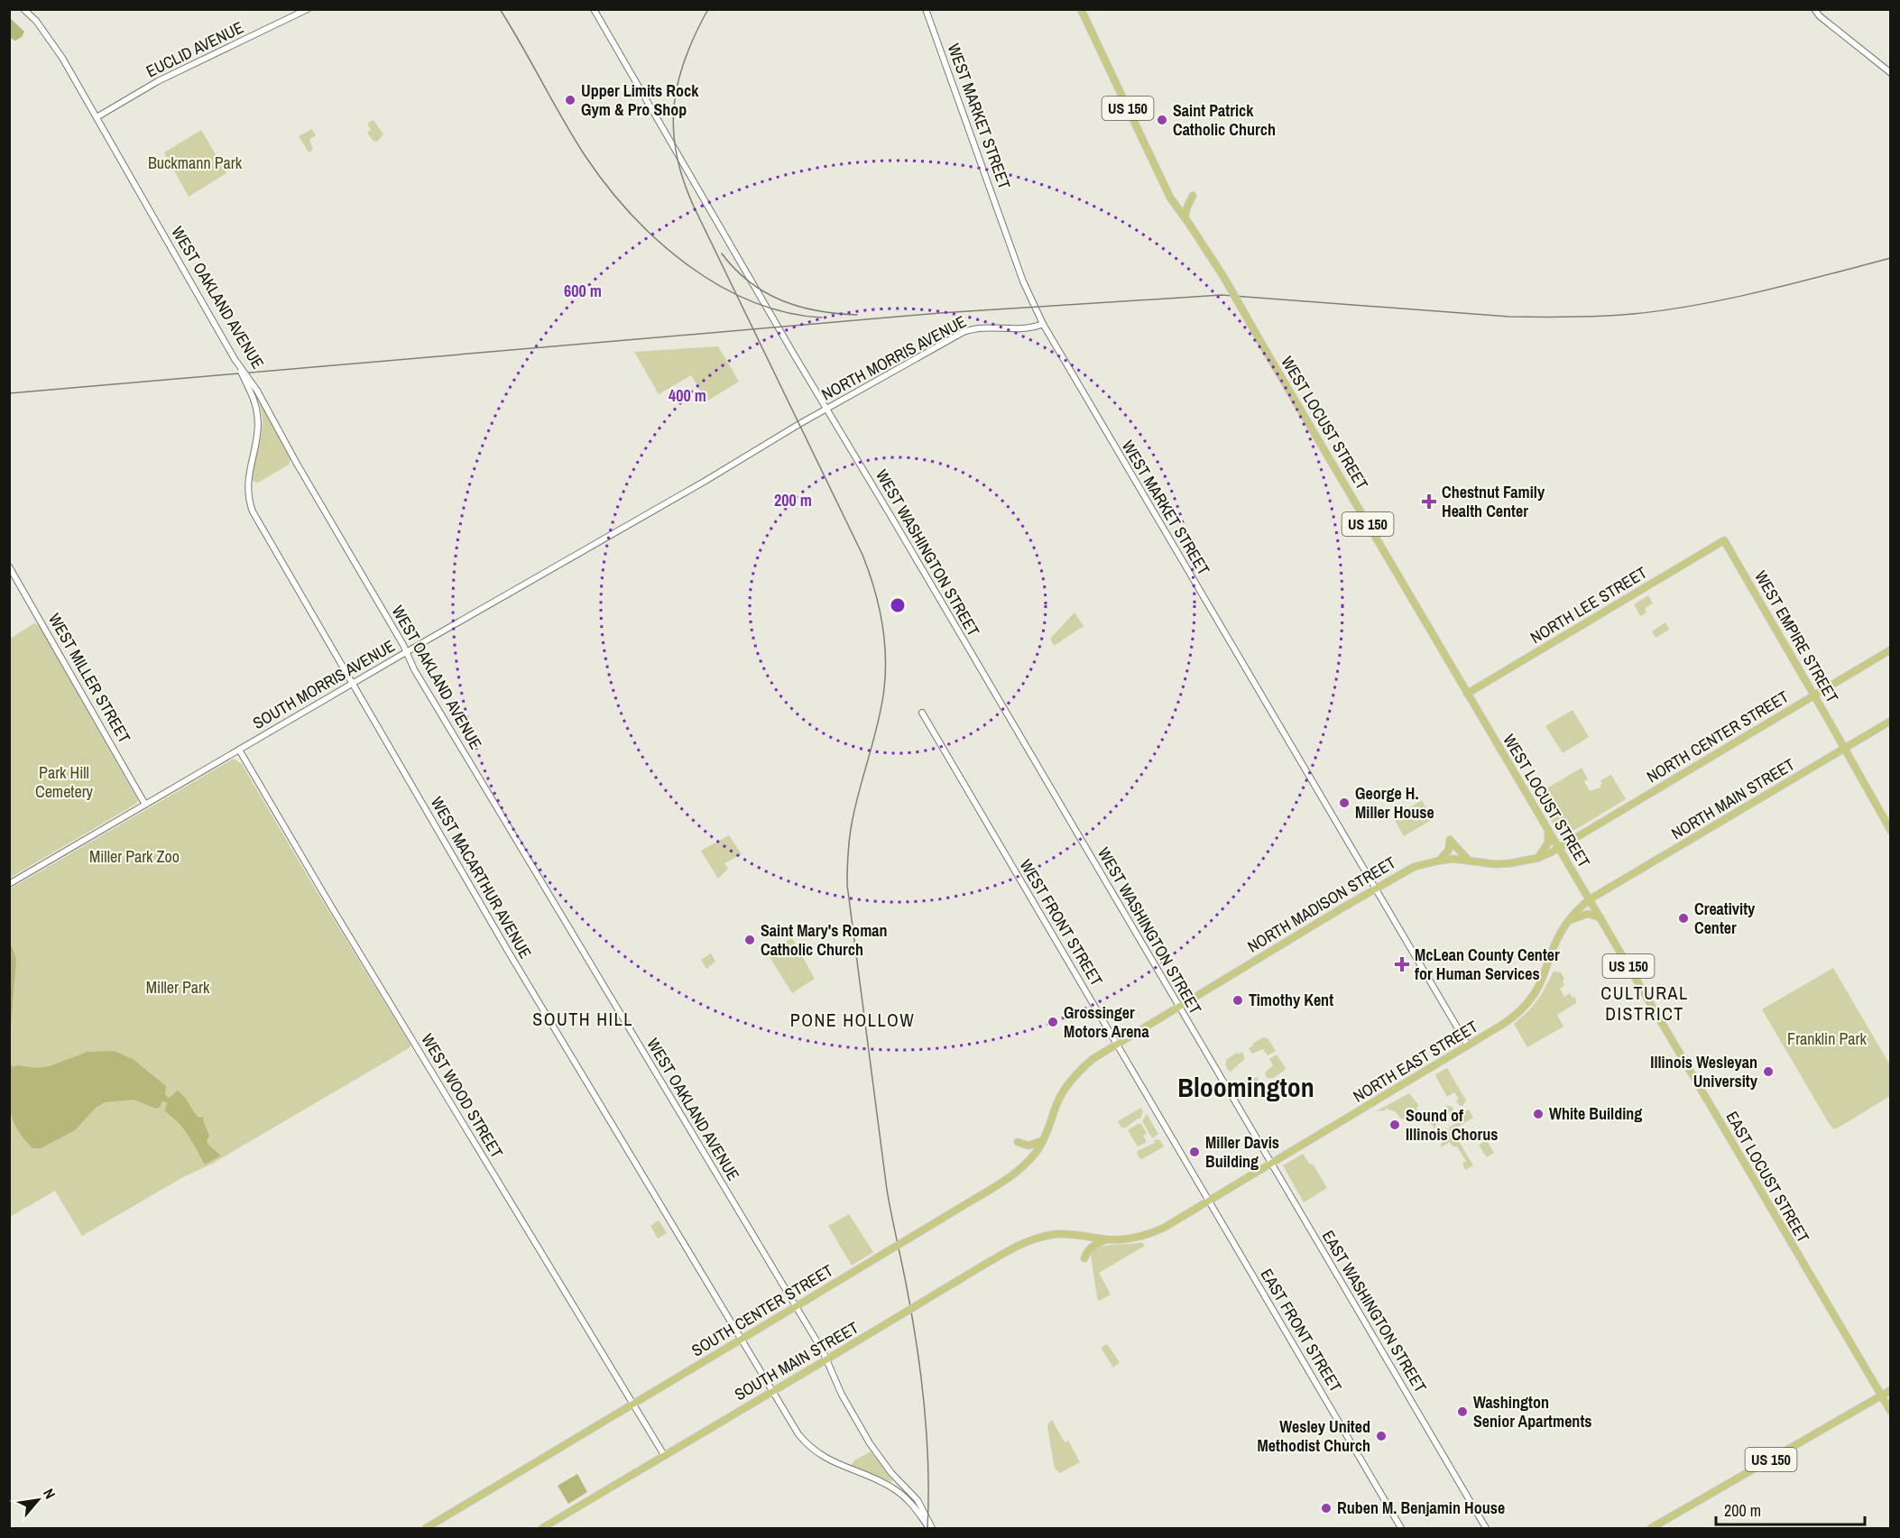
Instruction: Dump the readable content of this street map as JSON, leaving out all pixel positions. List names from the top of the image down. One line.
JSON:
{"streets":{"main road":["EUCLID AVENUE","US 150","WEST MARKET STREET","WEST OAKLAND AVENUE","NORTH MORRIS AVENUE","WEST LOCUST STREET","WEST WASHINGTON STREET","NORTH LEE STREET","WEST EMPIRE STREET","WEST MILLER STREET","SOUTH MORRIS AVENUE","NORTH CENTER STREET","NORTH MAIN STREET","WEST MACARTHUR AVENUE","NORTH MADISON STREET","WEST FRONT STREET","NORTH EAST STREET","WEST WOOD STREET","EAST LOCUST STREET","SOUTH CENTER STREET","EAST WASHINGTON STREET","EAST FRONT STREET","SOUTH MAIN STREET"]},"crossings":[["EUCLID AVENUE","WEST OAKLAND AVENUE"],["US 150","EAST LOCUST STREET"],["WEST MARKET STREET","NORTH MORRIS AVENUE"],["WEST MARKET STREET","NORTH MADISON STREET"],["WEST MARKET STREET","NORTH EAST STREET"],["WEST OAKLAND AVENUE","SOUTH MORRIS AVENUE"],["WEST OAKLAND AVENUE","WEST MACARTHUR AVENUE"],["WEST OAKLAND AVENUE","SOUTH CENTER STREET"],["WEST OAKLAND AVENUE","SOUTH MAIN STREET"],["NORTH MORRIS AVENUE","WEST WASHINGTON STREET"],["NORTH MORRIS AVENUE","SOUTH MORRIS AVENUE"],["WEST LOCUST STREET","NORTH LEE STREET"],["WEST LOCUST STREET","NORTH CENTER STREET"],["WEST LOCUST STREET","NORTH MAIN STREET"],["WEST LOCUST STREET","NORTH MADISON STREET"],["WEST LOCUST STREET","NORTH EAST STREET"],["WEST LOCUST STREET","EAST LOCUST STREET"],["WEST WASHINGTON STREET","NORTH MADISON STREET"],["WEST WASHINGTON STREET","EAST WASHINGTON STREET"],["NORTH LEE STREET","WEST EMPIRE STREET"],["WEST EMPIRE STREET","NORTH CENTER STREET"],["WEST EMPIRE STREET","NORTH MAIN STREET"],["WEST MILLER STREET","SOUTH MORRIS AVENUE"],["SOUTH MORRIS AVENUE","WEST MACARTHUR AVENUE"],["SOUTH MORRIS AVENUE","WEST WOOD STREET"],["NORTH CENTER STREET","NORTH MADISON STREET"],["NORTH MAIN STREET","NORTH EAST STREET"],["NORTH MAIN STREET","EAST LOCUST STREET"],["WEST MACARTHUR AVENUE","SOUTH CENTER STREET"],["WEST MACARTHUR AVENUE","SOUTH MAIN STREET"],["NORTH MADISON STREET","WEST FRONT STREET"],["NORTH MADISON STREET","SOUTH CENTER STREET"],["WEST FRONT STREET","EAST FRONT STREET"],["NORTH EAST STREET","EAST LOCUST STREET"],["NORTH EAST STREET","EAST WASHINGTON STREET"],["NORTH EAST STREET","EAST FRONT STREET"],["NORTH EAST STREET","SOUTH MAIN STREET"],["WEST WOOD STREET","SOUTH CENTER STREET"],["WEST WOOD STREET","SOUTH MAIN STREET"]],"districts":["CULTURAL DISTRICT","SOUTH HILL","PONE HOLLOW","Bloomington"],"parks":["Buckmann Park","Park Hill Cemetery","Miller Park Zoo","Miller Park","Franklin Park"],"places":{"other":["Upper Limits Rock Gym & Pro Shop","Saint Patrick Catholic Church","George H. Miller House","Creativity Center","Saint Mary's Roman Catholic Church","Timothy Kent","Grossinger Motors Arena","Illinois Wesleyan University","White Building","Sound of Illinois Chorus","Miller Davis Building","Washington Senior Apartments","Wesley United Methodist Church","Ruben M. Benjamin House"],"health":["Chestnut Family Health Center","McLean County Center for Human Services"]},"scale_bar":"200 m","north":"top right","rings":["600 m","400 m","200 m"]}
